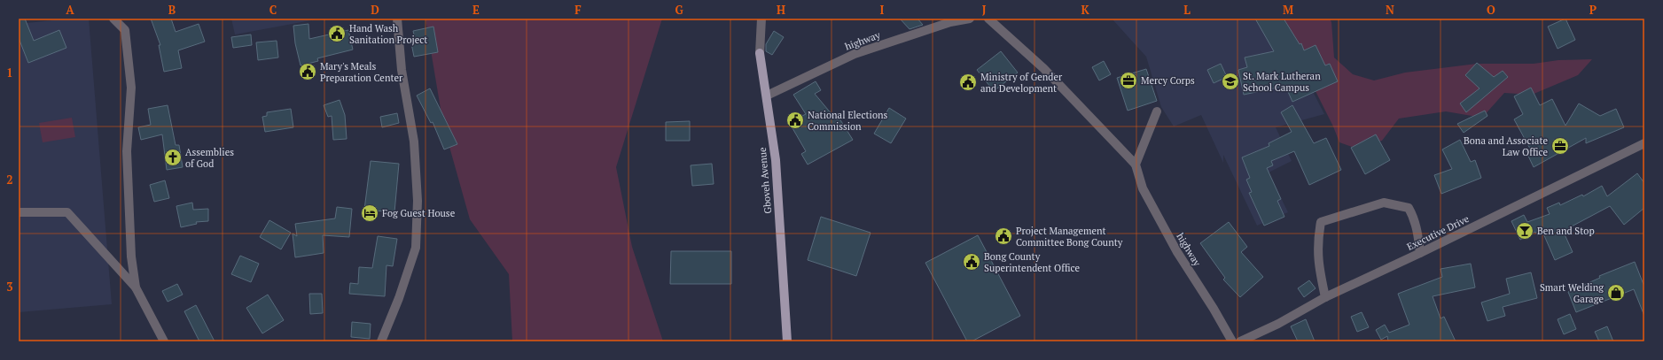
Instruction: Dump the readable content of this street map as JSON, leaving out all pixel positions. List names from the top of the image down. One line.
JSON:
{"streets":{"main road":["Gboveh Avenue"],"street":["highway","Executive Drive"]},"crossings":[["highway","Gboveh Avenue"]],"places":{"public building":["Hand Wash Sanitation Project","Mary's Meals Preparation Center","Ministry of Gender and Development","National Elections Commission","Project Management Committee Bong County","Bong County Superintendent Office"],"office":["Mercy Corps","Bona and Associate Law Office"],"school or university":["St. Mark Lutheran School Campus"],"church":["Assemblies of God"],"hotel":["Fog Guest House"],"bar":["Ben and Stop"],"shop":["Smart Welding Garage"]},"grid":{"columns":["A","B","C","D","E","F","G","H","I","J","K","L","M","N","O","P"],"rows":["1","2","3"]}}
